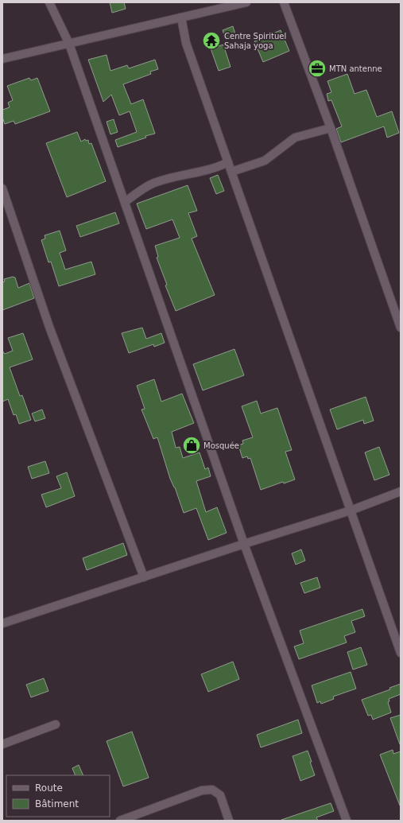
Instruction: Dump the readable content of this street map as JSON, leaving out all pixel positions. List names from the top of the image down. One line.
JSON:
{"places":{"temple":["Centre Spirituel Sahaja yoga"],"office":["MTN antenne"],"shop":["Mosquée"]},"legend":["Route","Bâtiment"]}
